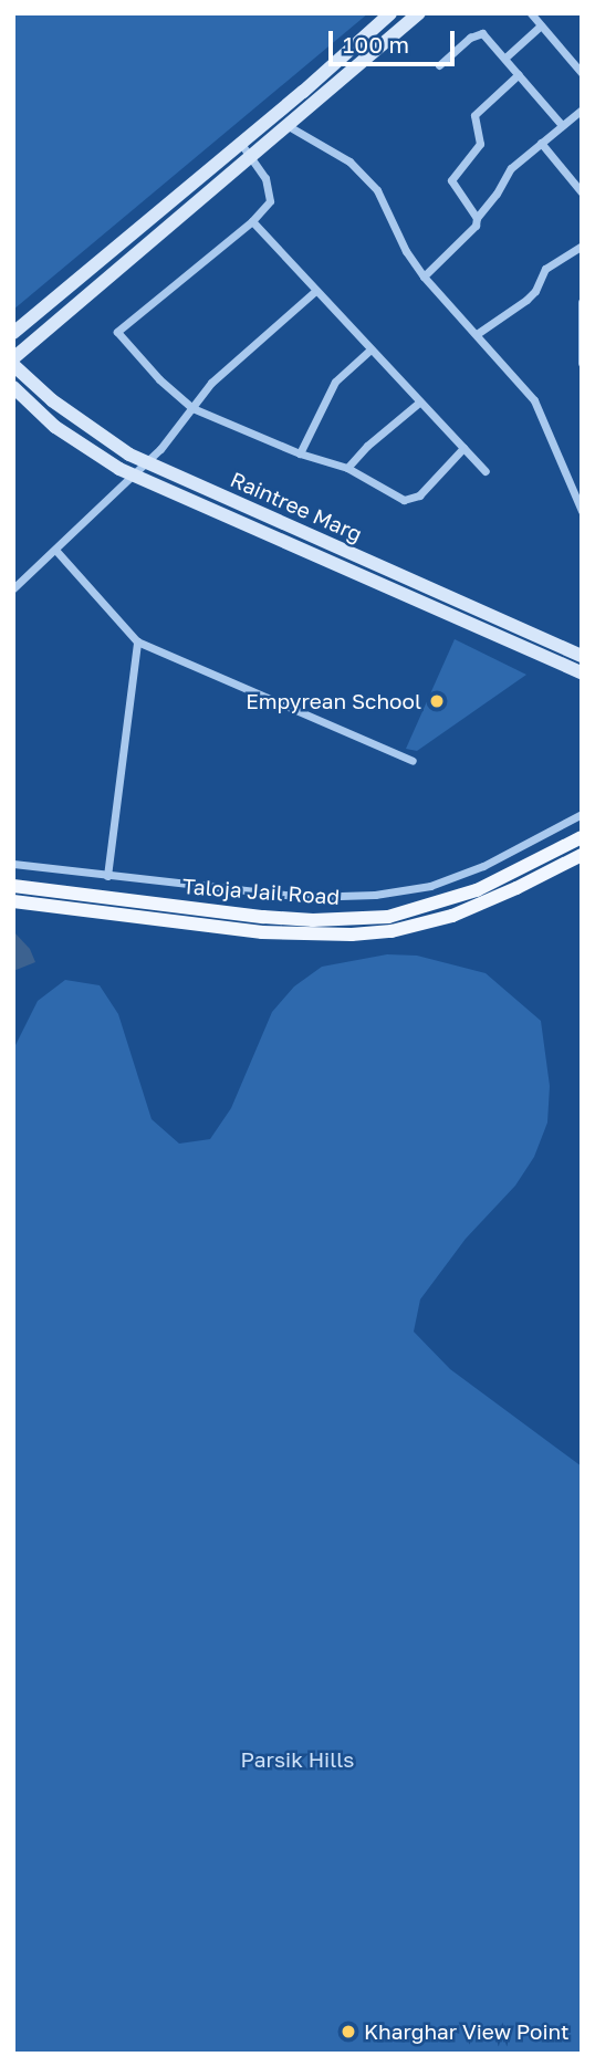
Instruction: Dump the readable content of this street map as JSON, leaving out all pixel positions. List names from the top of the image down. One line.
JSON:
{"streets":{"main road":["Raintree Marg","Taloja Jail Road"]},"parks":["Parsik Hills"],"places":["Empyrean School","Kharghar View Point"],"scale_bar":"100 m"}
